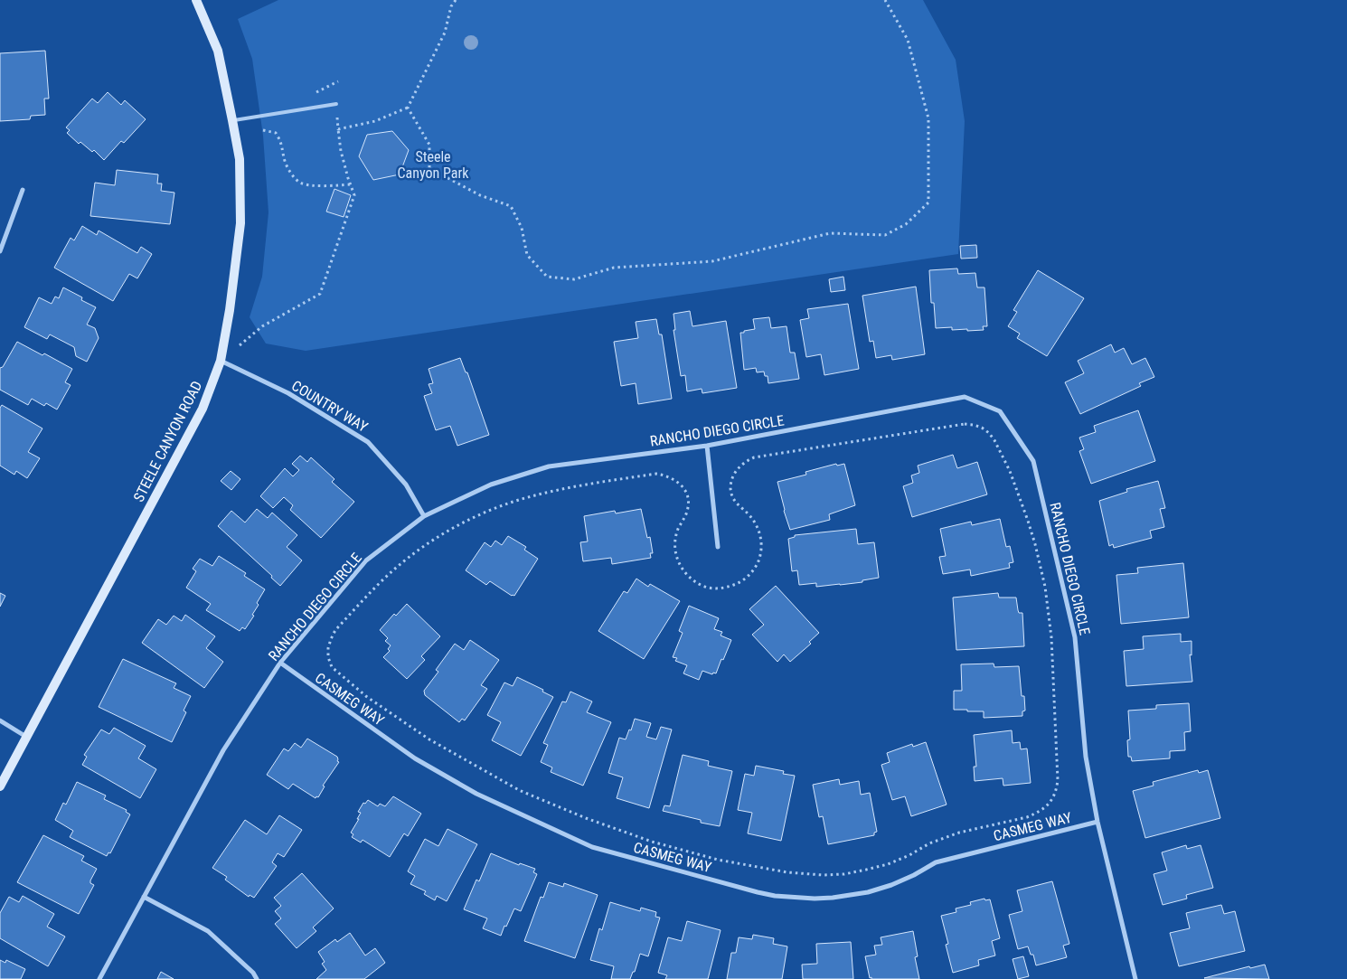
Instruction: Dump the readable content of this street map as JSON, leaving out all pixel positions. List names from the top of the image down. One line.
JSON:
{"streets":{"street":["COUNTRY WAY","RANCHO DIEGO CIRCLE","STEELE CANYON ROAD","CASMEG WAY"]},"crossings":[["COUNTRY WAY","RANCHO DIEGO CIRCLE"],["COUNTRY WAY","STEELE CANYON ROAD"],["RANCHO DIEGO CIRCLE","CASMEG WAY"]],"parks":["Steele Canyon Park"]}
